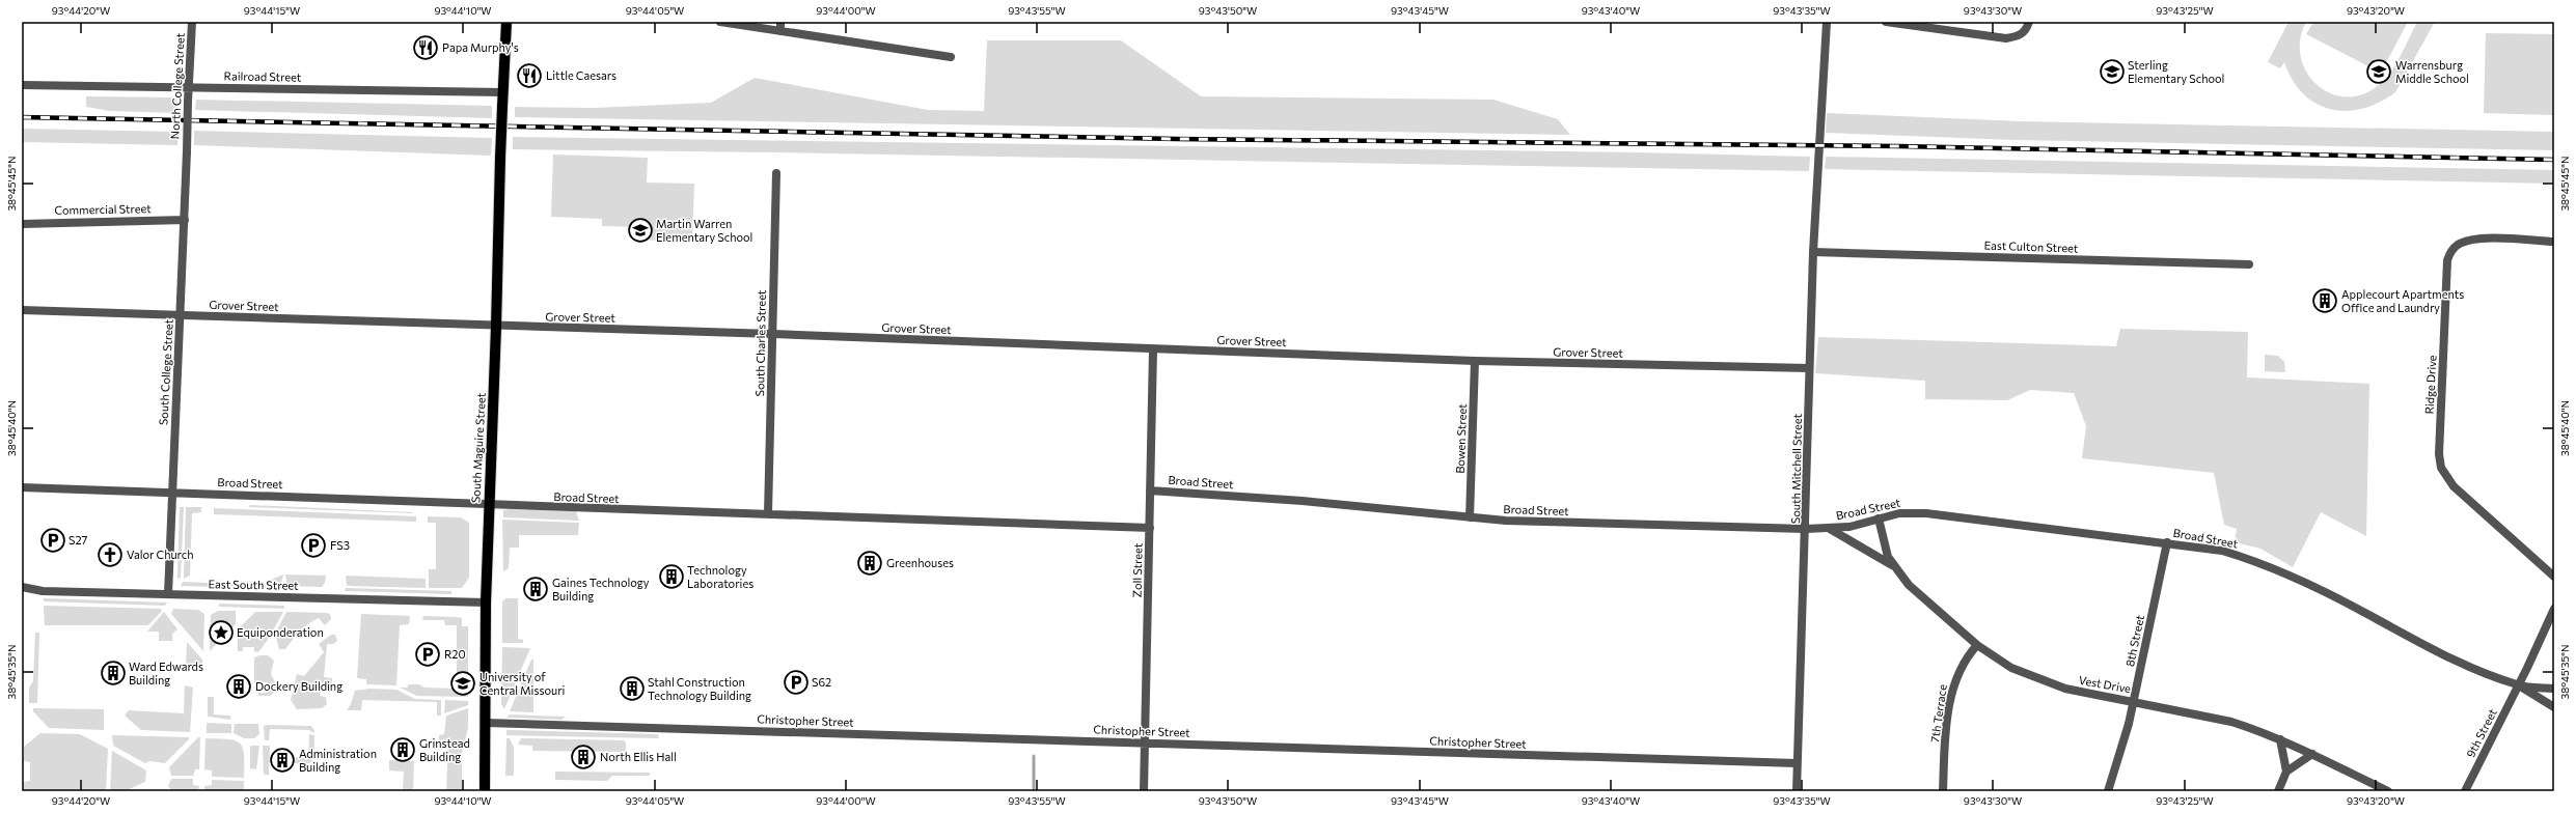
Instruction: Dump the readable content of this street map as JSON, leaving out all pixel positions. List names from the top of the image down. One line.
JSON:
{"streets":{"main road":["South Maguire Street"],"street":["Railroad Street","North College Street","Commercial Street","East Culton Street","Grover Street","South Charles Street","South College Street","Ridge Drive","Bowen Street","South Mitchell Street","Broad Street","Zoll Street","East South Street","8th Street","Vest Drive","7th Terrace","Christopher Street","9th Street"]},"crossings":[["Railroad Street","North College Street"],["Railroad Street","South Maguire Street"],["North College Street","South College Street"],["Commercial Street","South College Street"],["East Culton Street","South Mitchell Street"],["Grover Street","South Charles Street"],["Grover Street","South College Street"],["Grover Street","Bowen Street"],["Grover Street","South Maguire Street"],["Grover Street","South Mitchell Street"],["Grover Street","Zoll Street"],["South Charles Street","Broad Street"],["South College Street","Broad Street"],["South College Street","East South Street"],["Bowen Street","Broad Street"],["South Maguire Street","Broad Street"],["South Maguire Street","East South Street"],["South Maguire Street","Christopher Street"],["South Mitchell Street","Broad Street"],["South Mitchell Street","Christopher Street"],["Broad Street","Zoll Street"],["Broad Street","8th Street"],["Broad Street","Vest Drive"],["Broad Street","9th Street"],["Zoll Street","Christopher Street"],["8th Street","Vest Drive"],["Vest Drive","7th Terrace"]],"places":{"restaurant":["Papa Murphy's","Little Caesars"],"school or university":["Sterling Elementary School","Warrensburg Middle School","Martin Warren Elementary School","University of Central Missouri"],"building":["Applecourt Apartments Office and Laundry","Greenhouses","Technology Laboratories","Gaines Technology Building","Ward Edwards Building","Dockery Building","Stahl Construction Technology Building","Grinstead Building","North Ellis Hall","Administration Building"],"parking":["S27","FS3","R20","S62"],"church":["Valor Church"],"place":["Equiponderation"]},"coordinates":["93°44'20\"W","93°44'15\"W","93°44'10\"W","93°44'05\"W","93°44'00\"W","93°43'55\"W","93°43'50\"W","93°43'45\"W","93°43'40\"W","93°43'35\"W","93°43'30\"W","93°43'25\"W","93°43'20\"W","38°45'45\"N","38°45'40\"N","38°45'35\"N"]}
